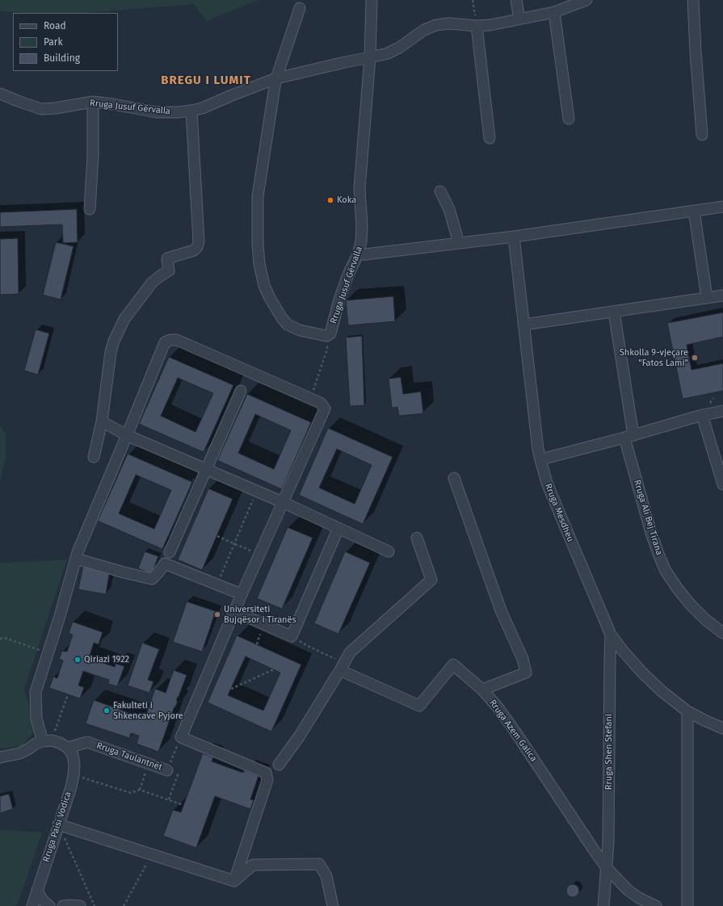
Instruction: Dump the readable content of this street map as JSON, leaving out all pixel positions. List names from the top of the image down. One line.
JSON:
{"streets":{"street":["Rruga Jusuf Gërvalla","Rruga Mesdheu","Rruga Ali Bej Tirana","Rruga Azem Galica","Rruga Shen Stefani","Rruga Taulantnët","Rruga Paisi Vodica"]},"crossings":[["Rruga Mesdheu","Rruga Shen Stefani"],["Rruga Azem Galica","Rruga Shen Stefani"],["Rruga Taulantnët","Rruga Paisi Vodica"]],"districts":["BREGU I LUMIT"],"places":["Koka","Shkolla 9-vjeçare \"Fatos Lami\"","Universiteti Bujqësor i Tiranës","Qiriazi 1922","Fakulteti i Shkencave Pyjore"],"legend":["Road","Park","Building"]}
